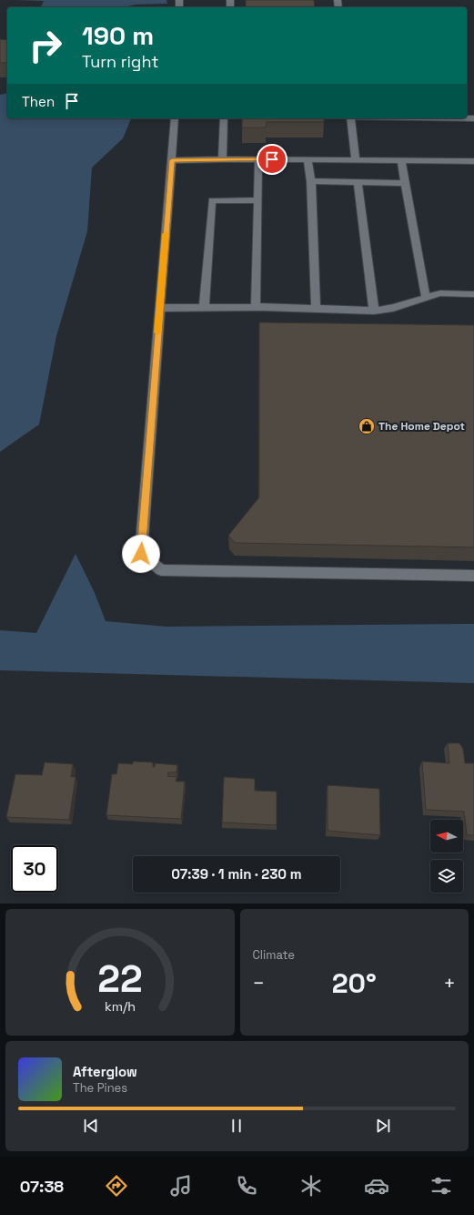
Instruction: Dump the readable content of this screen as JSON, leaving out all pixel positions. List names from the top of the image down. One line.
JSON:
{"places":{"shop":["The Home Depot"]},"north":"left","page":{"turn":["190 m","Turn right"],"then":"Then","limit":"30","trip":"07:39 · 1 min · 230 m","tile":"Climate","heat":["−","20°","+"],"song":["Afterglow","The Pines"],"tabs":"07:38","gauge":["22","km/h"]}}
